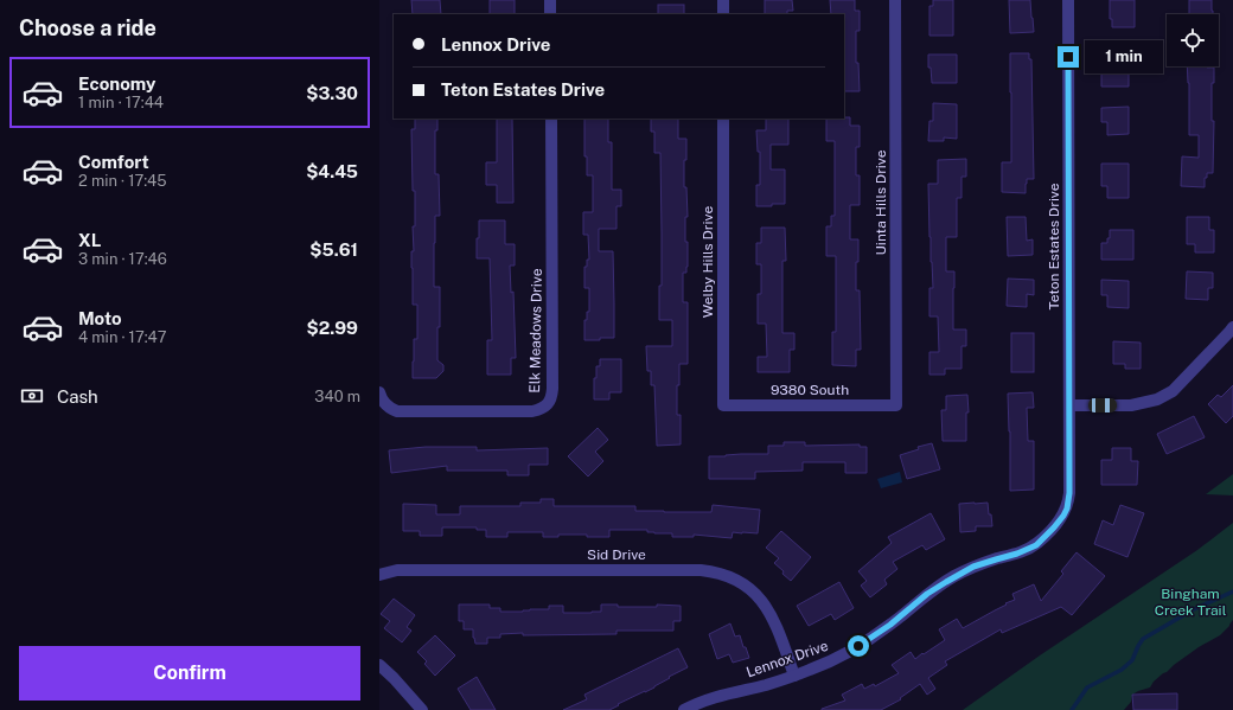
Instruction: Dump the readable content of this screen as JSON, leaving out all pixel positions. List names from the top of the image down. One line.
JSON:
{"streets":{"street":["Uinta Hills Drive","Teton Estates Drive","Welby Hills Drive","Elk Meadows Drive","9380 South","Sid Drive","Lennox Drive"]},"crossings":[["Uinta Hills Drive","9380 South"],["Teton Estates Drive","Lennox Drive"],["Welby Hills Drive","9380 South"],["Sid Drive","Lennox Drive"]],"parks":["Bingham Creek Trail"],"page":{"heading":"Choose a ride","banner":["Lennox Drive","Teton Estates Drive"],"bubble":"1 min","list":[{"name":"Economy","note":"1 min · 17:44","value":"$3.30"},{"name":"Comfort","note":"2 min · 17:45","value":"$4.45"},{"name":"XL","note":"3 min · 17:46","value":"$5.61"},{"name":"Moto","note":"4 min · 17:47","value":"$2.99"}],"pay":["Cash","340 m"],"buttons":"Confirm"}}
